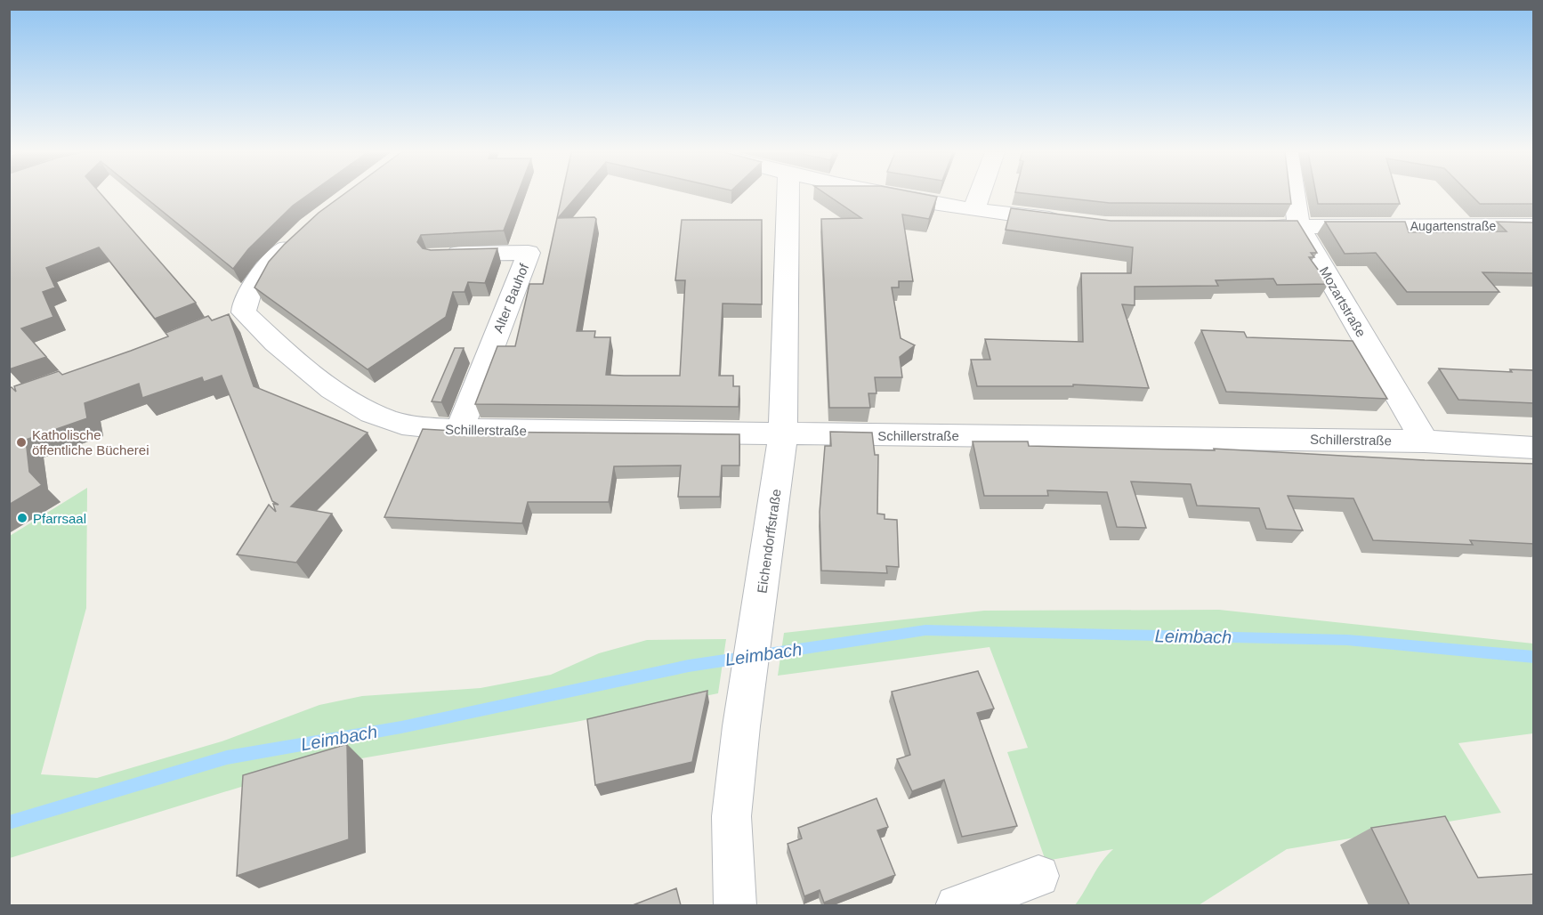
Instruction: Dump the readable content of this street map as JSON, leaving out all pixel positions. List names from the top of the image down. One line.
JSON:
{"streets":{"street":["Augartenstraße","Alter Bauhof","Mozartstraße","Schillerstraße","Eichendorffstraße"]},"crossings":[["Augartenstraße","Mozartstraße"],["Alter Bauhof","Schillerstraße"],["Mozartstraße","Schillerstraße"],["Schillerstraße","Eichendorffstraße"]],"water":["Leimbach"],"places":["Katholische öffentliche Bücherei","Pfarrsaal"]}
